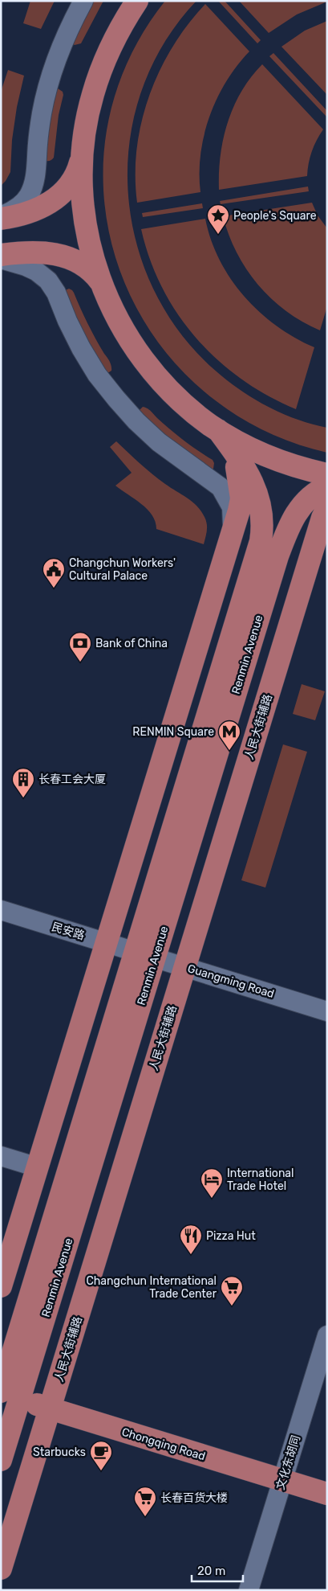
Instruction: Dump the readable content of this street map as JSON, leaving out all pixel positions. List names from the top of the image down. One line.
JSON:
{"streets":{"main road":["Renmin Avenue","人民大街辅路","Chongqing Road"],"street":["民安路","Guangming Road","文化东胡同"]},"crossings":[["Renmin Avenue","民安路"],["Renmin Avenue","Guangming Road"],["Renmin Avenue","Chongqing Road"],["人民大街辅路","Guangming Road"],["人民大街辅路","Chongqing Road"],["民安路","Guangming Road"],["Chongqing Road","文化东胡同"]],"places":{"place":["People's Square"],"public building":["Changchun Workers' Cultural Palace"],"bank":["Bank of China"],"metro station":["RENMIN Square"],"building":["长春工会大厦"],"hotel":["International Trade Hotel"],"restaurant":["Pizza Hut"],"supermarket":["Changchun International Trade Center","长春百货大楼"],"cafe":["Starbucks"]},"scale_bar":"20 m"}
